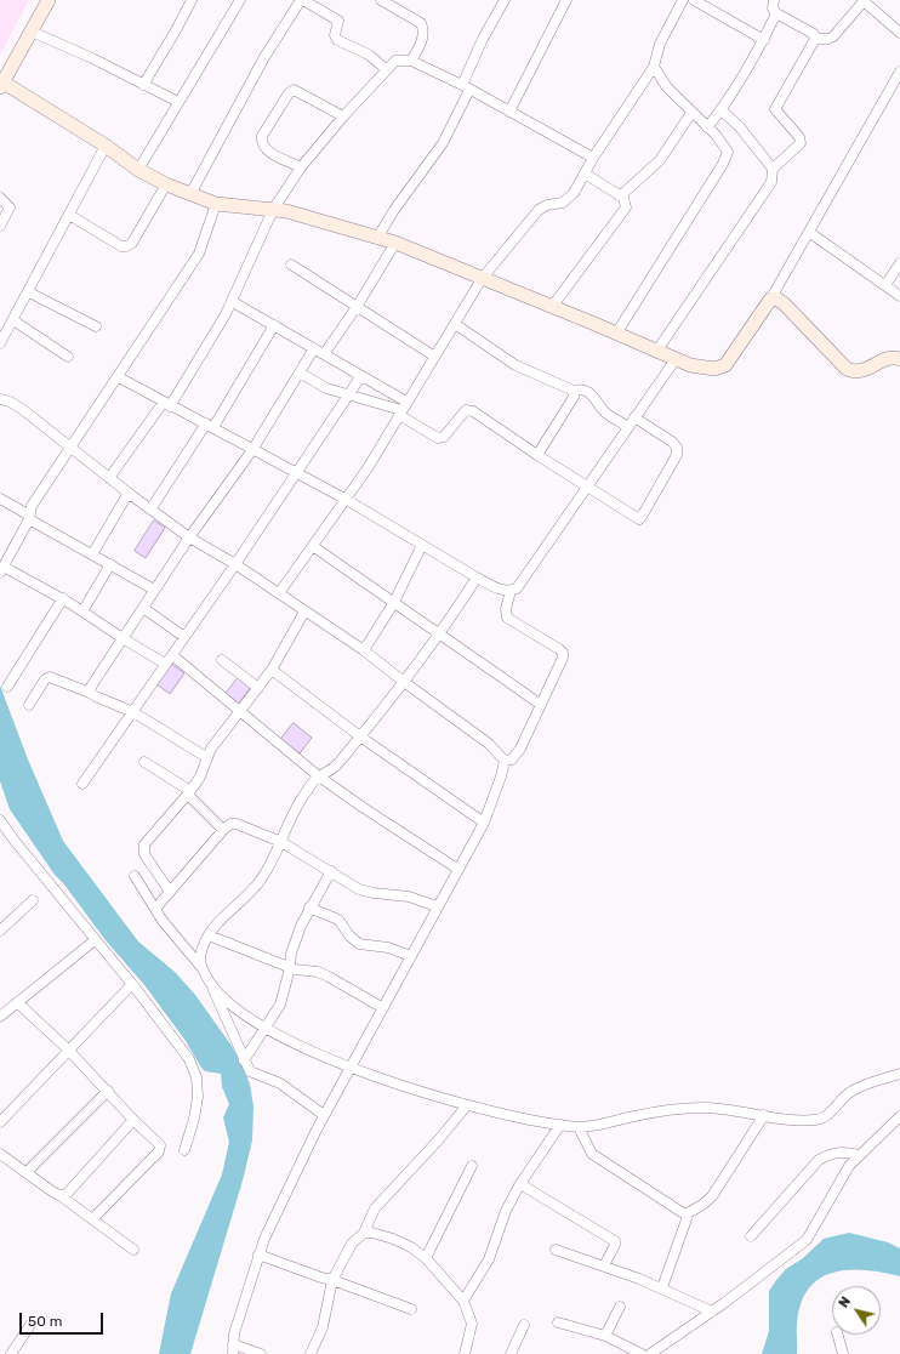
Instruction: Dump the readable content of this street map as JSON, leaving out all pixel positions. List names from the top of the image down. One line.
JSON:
{"scale_bar":"50 m","north":"top left"}
